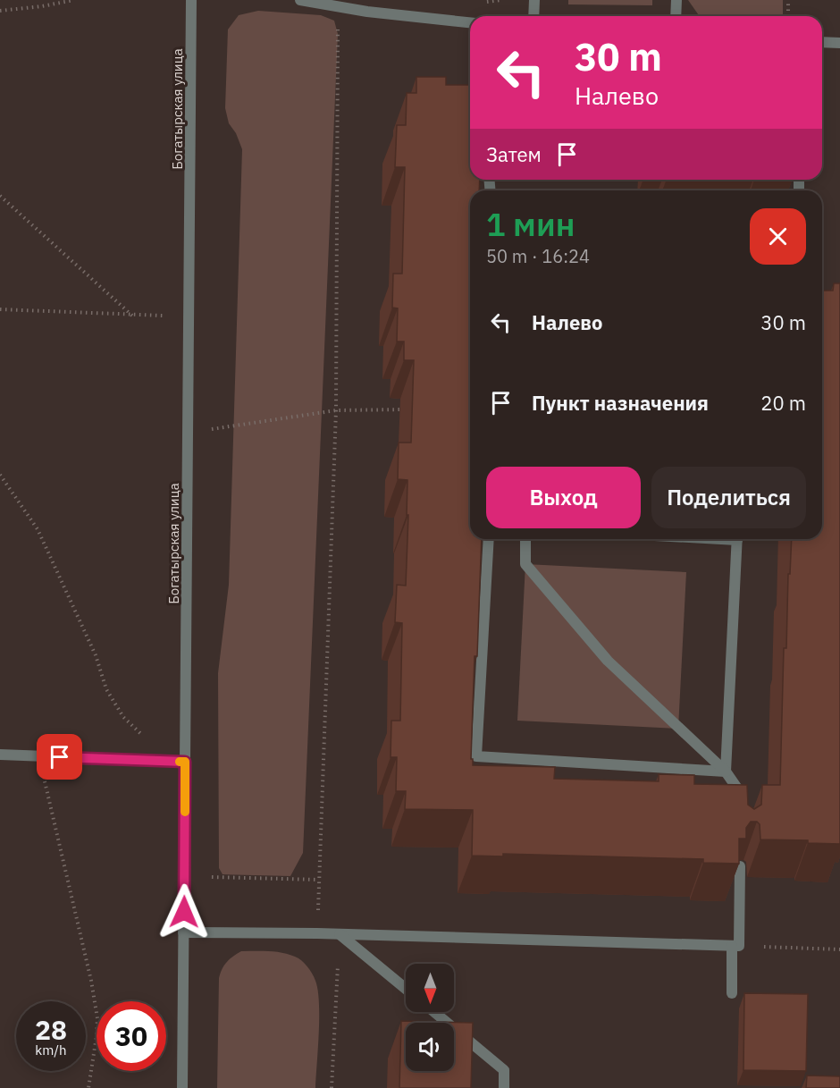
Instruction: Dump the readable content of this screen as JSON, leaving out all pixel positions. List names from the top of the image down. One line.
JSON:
{"streets":{"street":["Богатырская улица"]},"north":"bottom","page":{"turn":["30 m","Налево"],"then":"Затем","heading":["1 мин","50 m · 16:24"],"list":[{"name":"Налево","value":"30 m"},{"name":"Пункт назначения","value":"20 m"}],"buttons":["Выход","Поделиться"],"speed":"28 km/h","limit":"30"}}
